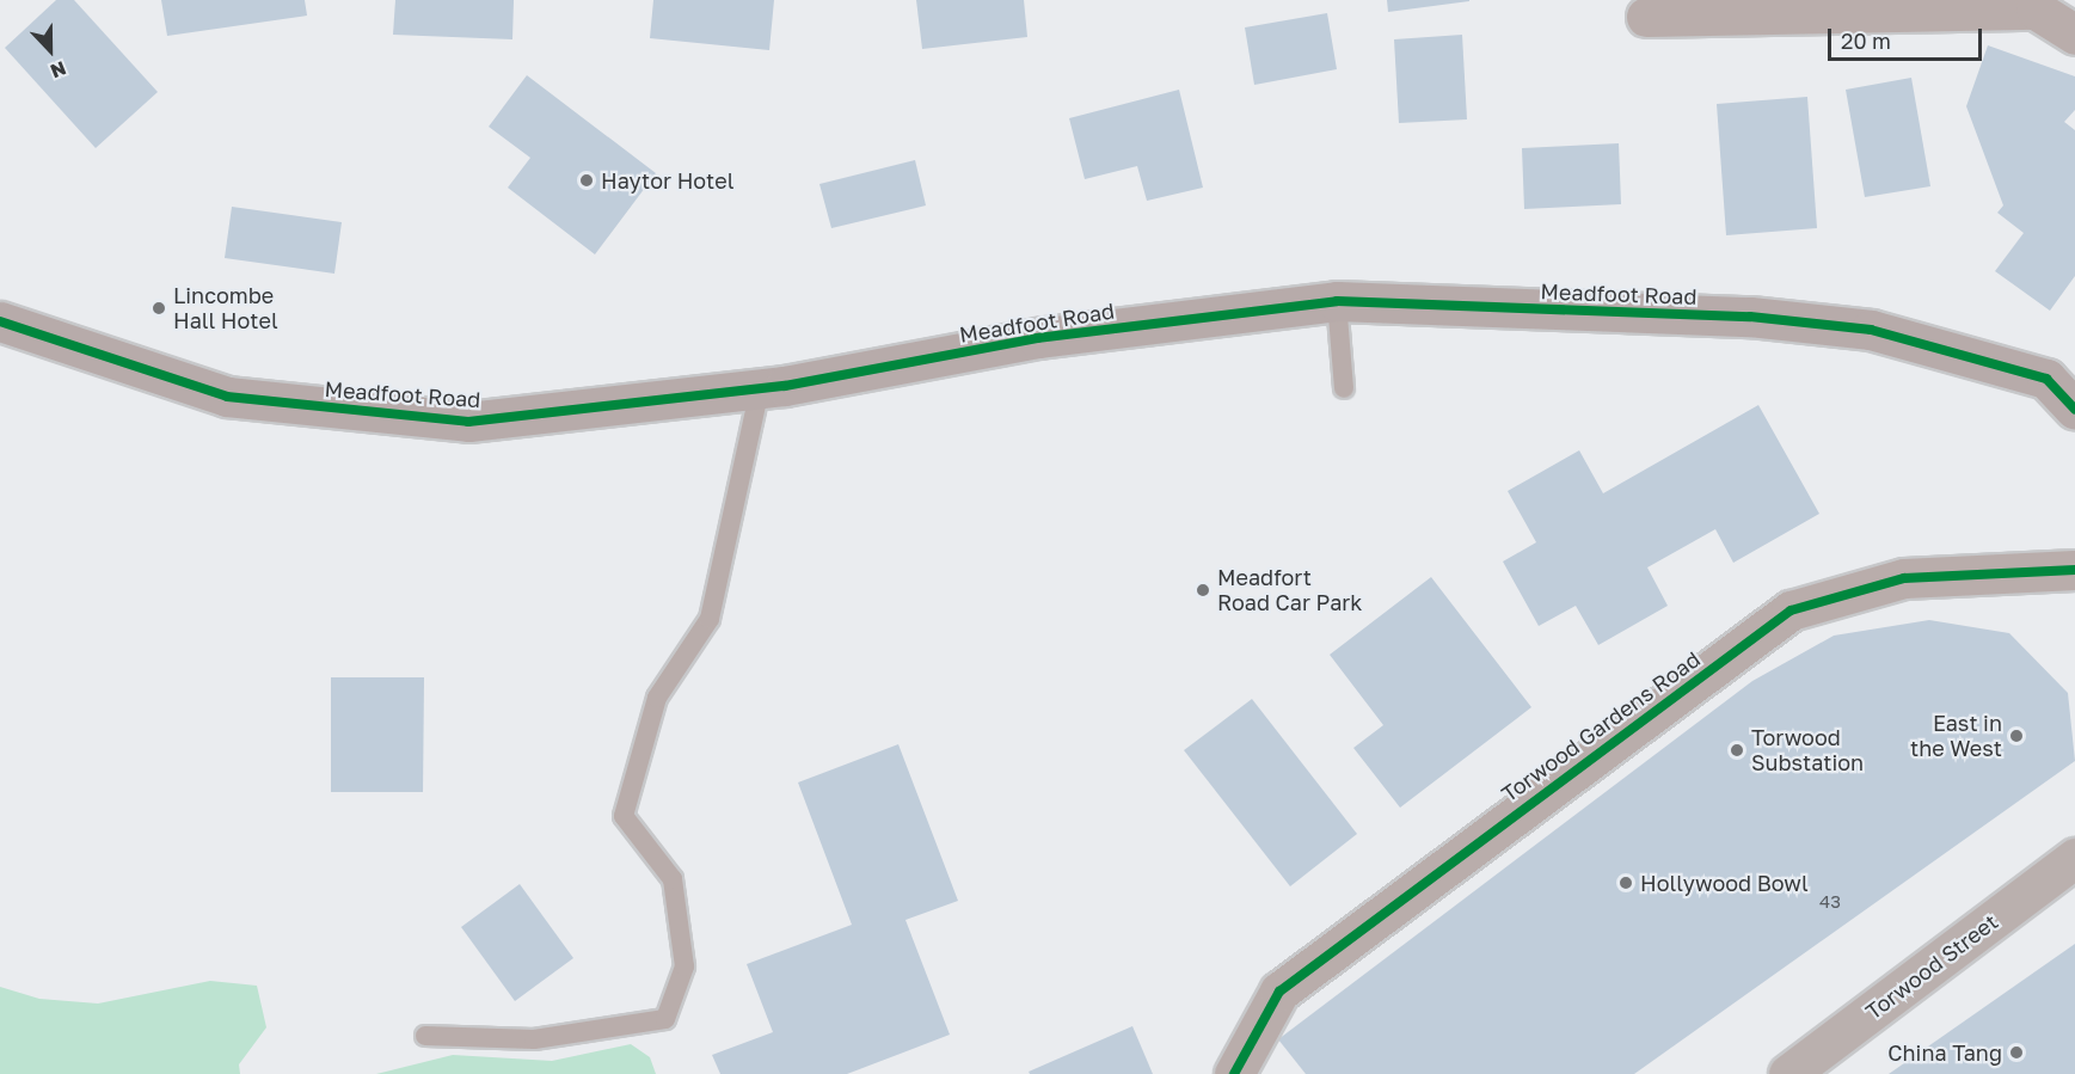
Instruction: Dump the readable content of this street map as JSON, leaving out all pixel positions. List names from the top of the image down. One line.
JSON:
{"streets":{"main road":["Torwood Street"],"street":["Meadfoot Road","Torwood Gardens Road"]},"places":["Haytor Hotel","Lincombe Hall Hotel","Meadfort Road Car Park","East in the West","Torwood Substation","Hollywood Bowl","China Tang"],"house_numbers":["43"],"scale_bar":"20 m","north":"bottom"}
